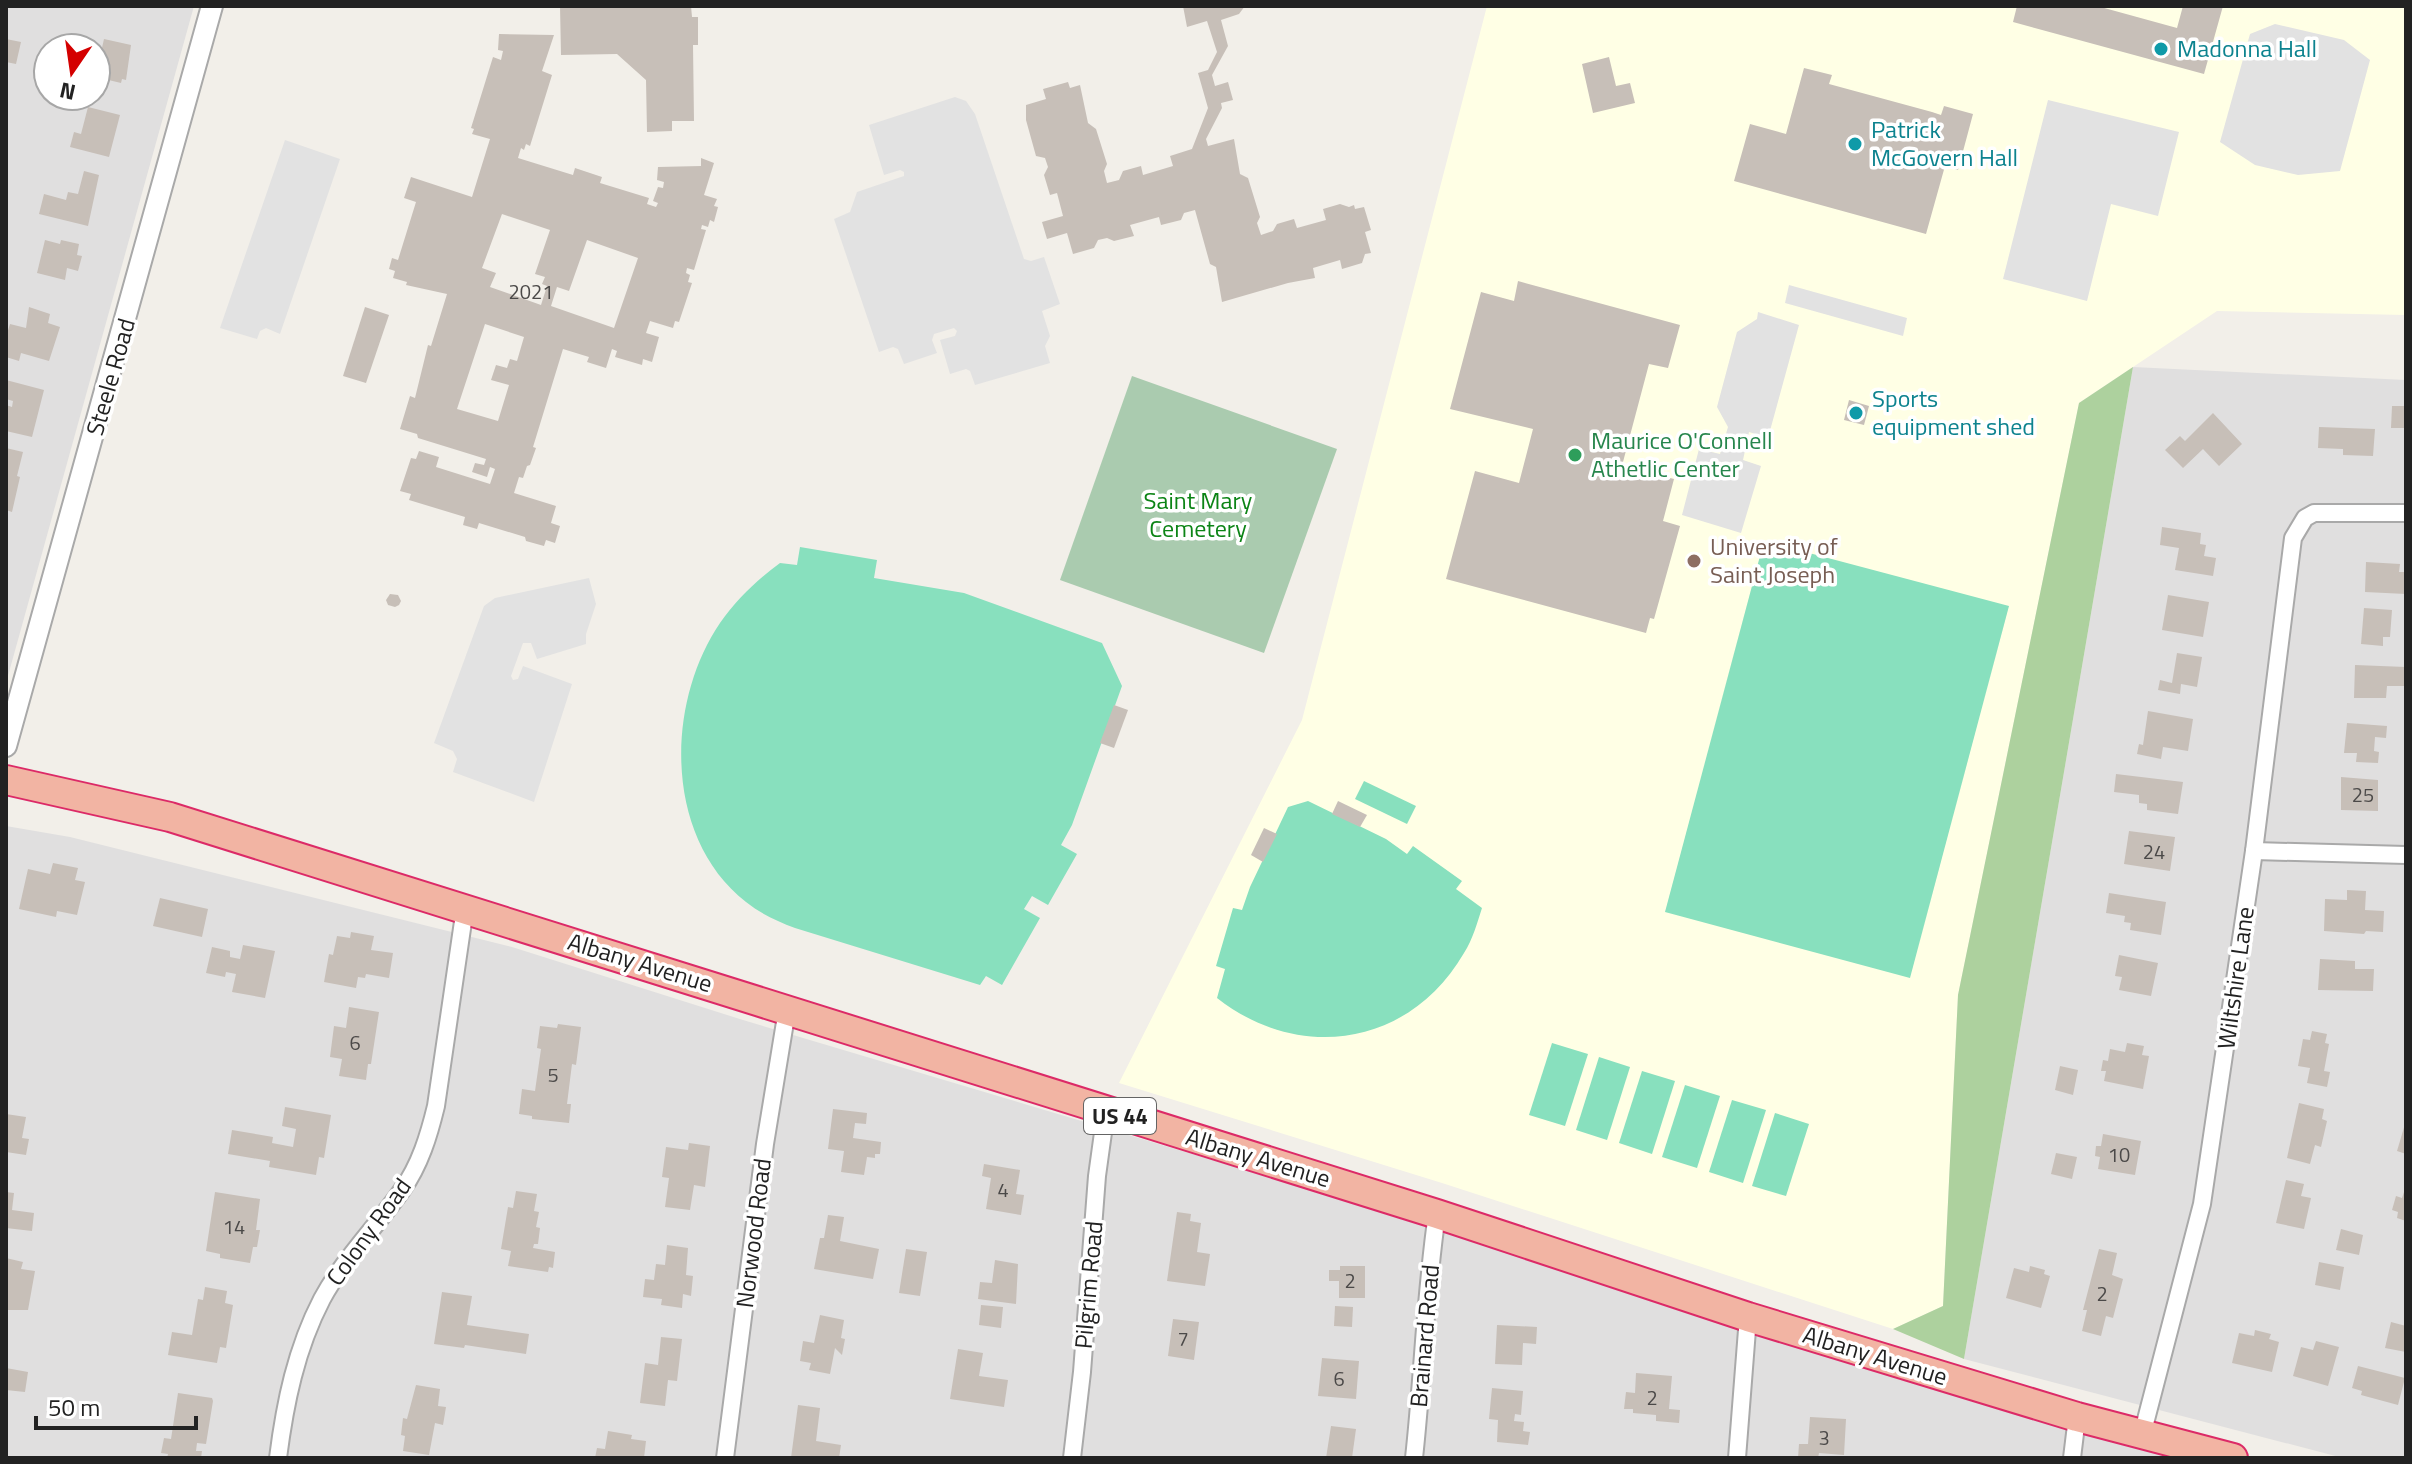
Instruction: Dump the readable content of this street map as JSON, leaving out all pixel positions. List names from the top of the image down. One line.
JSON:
{"streets":{"highway":["Albany Avenue","US 44"],"street":["Steele Road","Wiltshire Lane","Colony Road","Norwood Road","Pilgrim Road","Brainard Road"]},"crossings":[["Albany Avenue","Wiltshire Lane"],["Albany Avenue","Colony Road"],["Albany Avenue","Norwood Road"],["Albany Avenue","Pilgrim Road"],["Albany Avenue","Brainard Road"]],"parks":["Saint Mary Cemetery"],"places":["Madonna Hall","Patrick McGovern Hall","Sports equipment shed","Maurice O'Connell Athetlic Center","University of Saint Joseph"],"house_numbers":["2021","25","24","6","5","10","4","14","2","2","7","6","2","3"],"scale_bar":"50 m","north":"bottom"}
